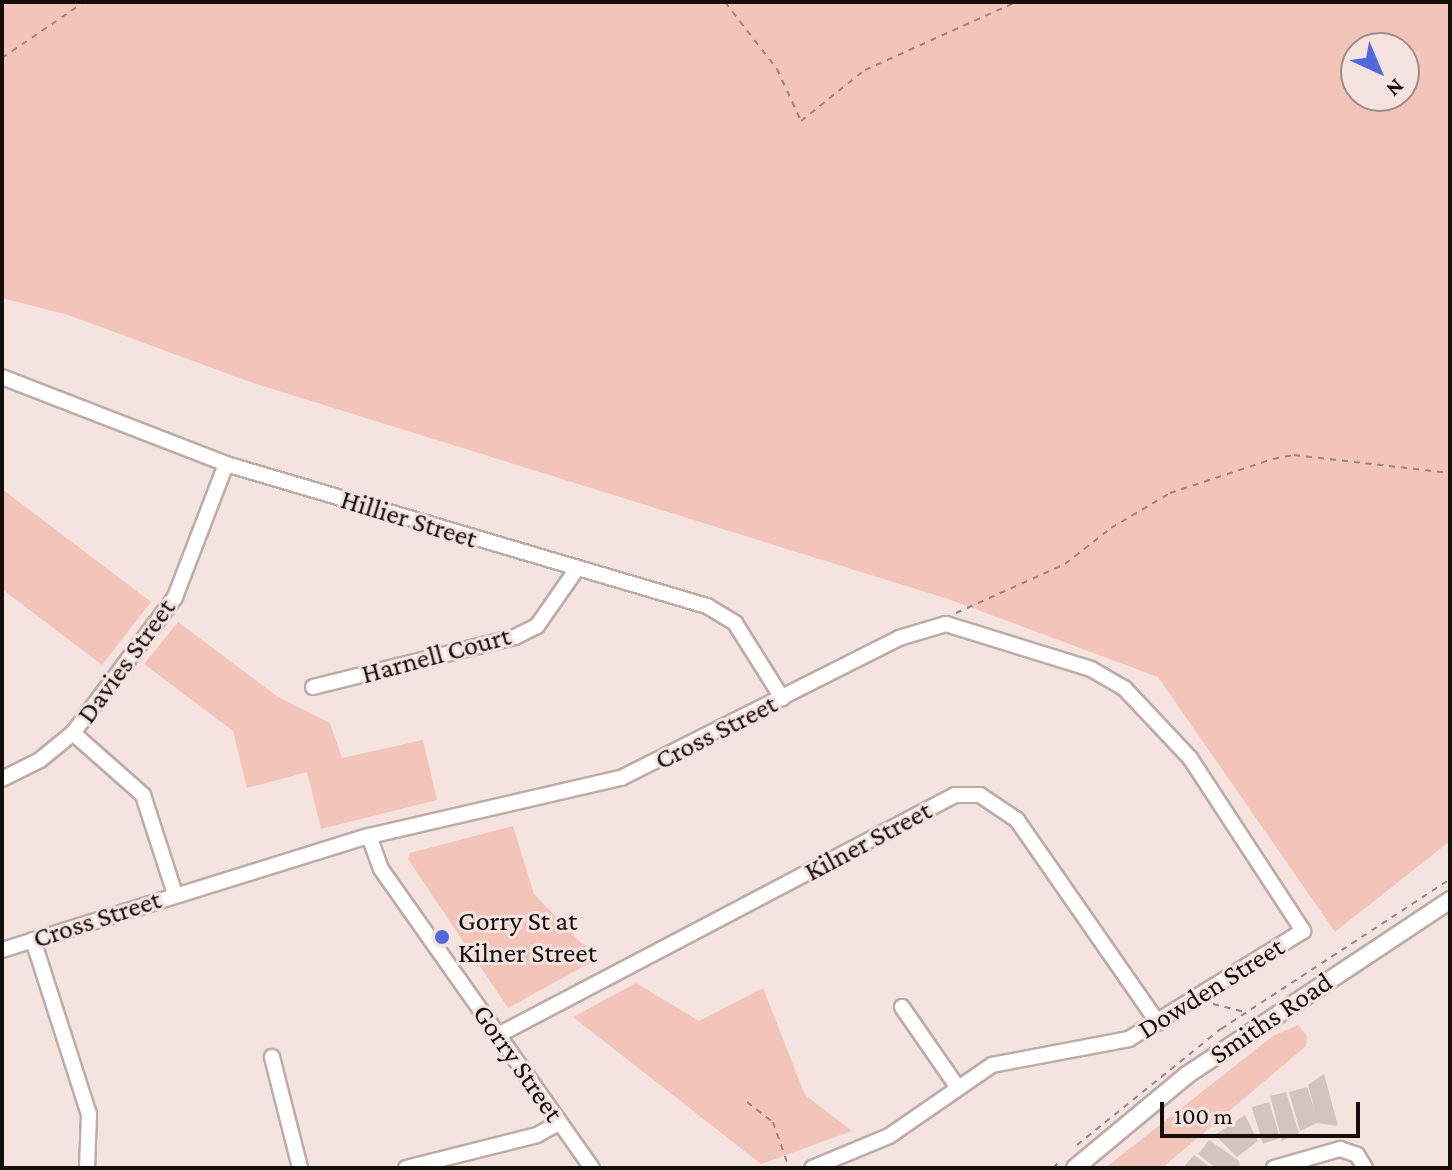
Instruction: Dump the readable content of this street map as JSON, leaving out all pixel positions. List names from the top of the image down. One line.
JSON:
{"streets":{"street":["Hillier Street","Harnell Court","Davies Street","Cross Street","Kilner Street","Dowden Street","Smiths Road","Gorry Street"]},"crossings":[["Hillier Street","Harnell Court"],["Hillier Street","Davies Street"],["Hillier Street","Cross Street"],["Cross Street","Dowden Street"],["Cross Street","Gorry Street"],["Kilner Street","Dowden Street"],["Kilner Street","Gorry Street"]],"places":["Gorry St at Kilner Street"],"scale_bar":"100 m","north":"bottom right"}
